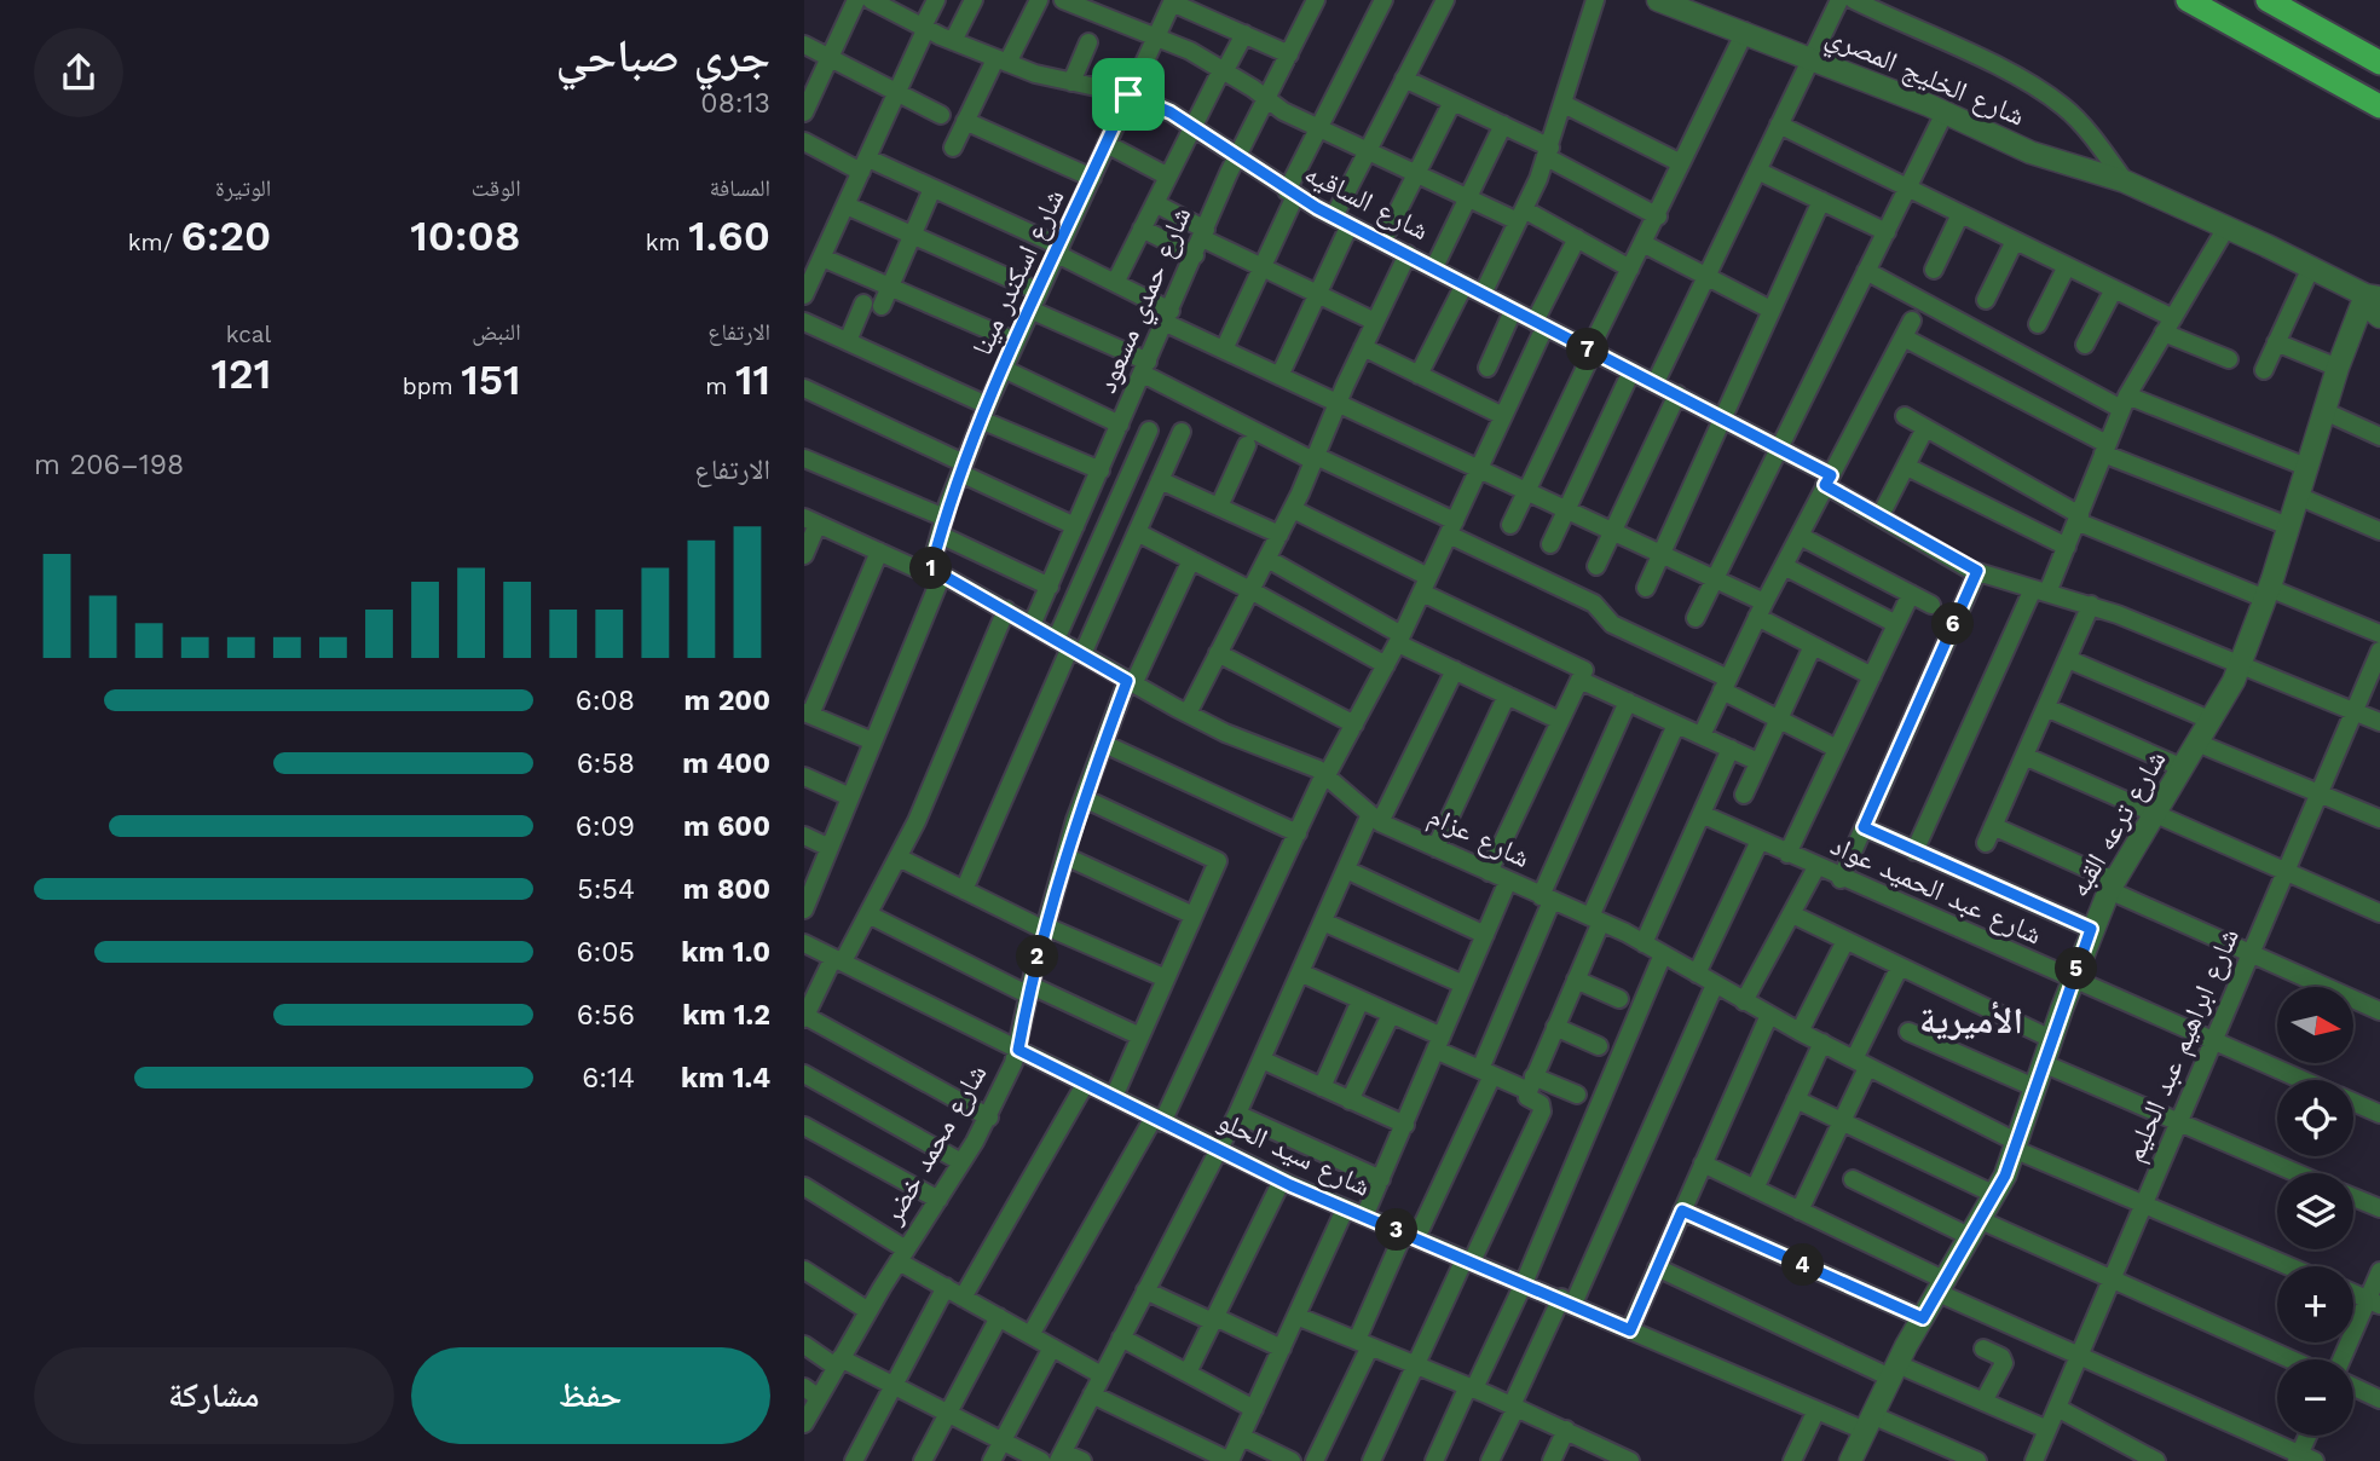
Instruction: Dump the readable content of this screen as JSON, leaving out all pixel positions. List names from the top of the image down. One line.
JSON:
{"streets":{"street":["شارع الخليج المصري","شارع الساقيه","شارع اسكندر مينا","شارع حمدي مسعود","شارع ترعه القبه","شارع عزام","شارع عبد الحميد عواد","شارع ابراهيم عبد الحليم","شارع محمد خضر","شارع سيد الحلو"]},"crossings":[["شارع الخليج المصري","شارع ترعه القبه"],["شارع الساقيه","شارع اسكندر مينا"],["شارع الساقيه","شارع حمدي مسعود"],["شارع الساقيه","شارع ترعه القبه"],["شارع الساقيه","شارع ابراهيم عبد الحليم"],["شارع اسكندر مينا","شارع عزام"],["شارع حمدي مسعود","شارع عزام"],["شارع ترعه القبه","شارع عزام"],["شارع ترعه القبه","شارع عبد الحميد عواد"],["شارع ترعه القبه","شارع سيد الحلو"],["شارع عزام","شارع ابراهيم عبد الحليم"],["شارع عزام","شارع محمد خضر"],["شارع عبد الحميد عواد","شارع ابراهيم عبد الحليم"],["شارع محمد خضر","شارع سيد الحلو"]],"districts":["الأميرية"],"north":"right","page":{"heading":["جري صباحي","08:13"],"stats":[["المسافة","1.60 km"],["الوقت","10:08"],["الوتيرة","6:20 /km"],["الارتفاع","11 m"],["النبض","151 bpm"],["kcal","121"]],"pins":["7","1","6","2","5","3","4"],"chart":["الارتفاع","198–206 m"],"list":[{"name":"200 m","note":"6:08"},{"name":"400 m","note":"6:58"},{"name":"600 m","note":"6:09"},{"name":"800 m","note":"5:54"},{"name":"1.0 km","note":"6:05"},{"name":"1.2 km","note":"6:56"},{"name":"1.4 km","note":"6:14"}],"map_buttons":["+","−"],"buttons":["حفظ","مشاركة"]}}
